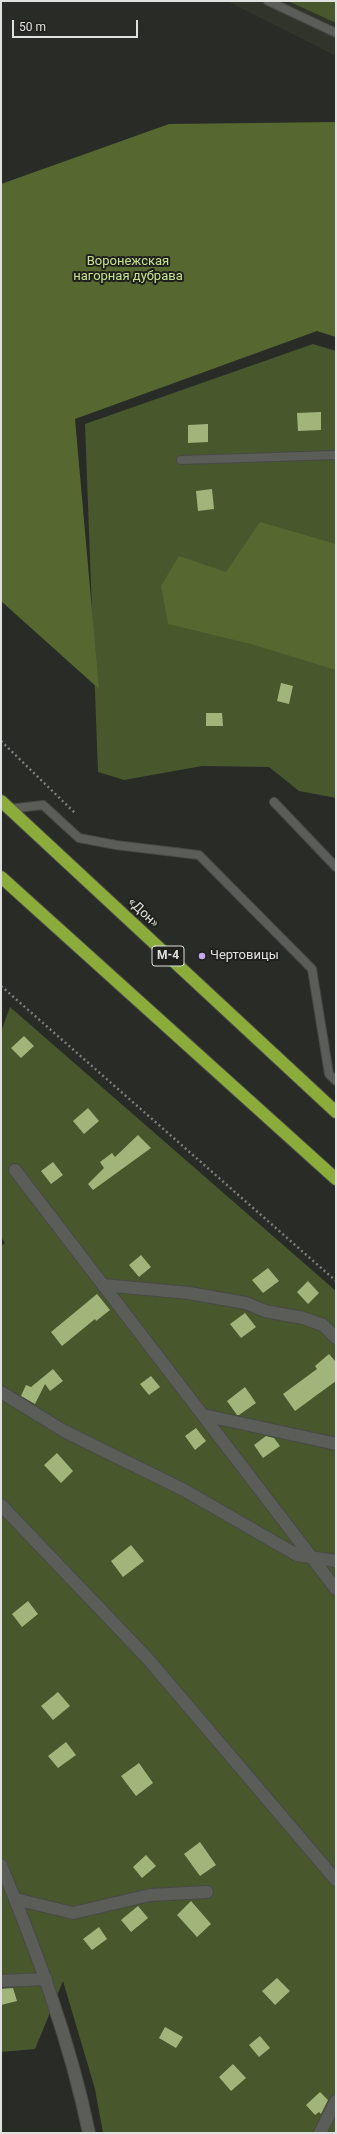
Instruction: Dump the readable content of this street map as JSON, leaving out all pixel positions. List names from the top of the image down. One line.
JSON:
{"streets":{"highway":["«Дон»","М-4"]},"parks":["Воронежская нагорная дубрава"],"places":["Чертовицы"],"scale_bar":"50 m"}
